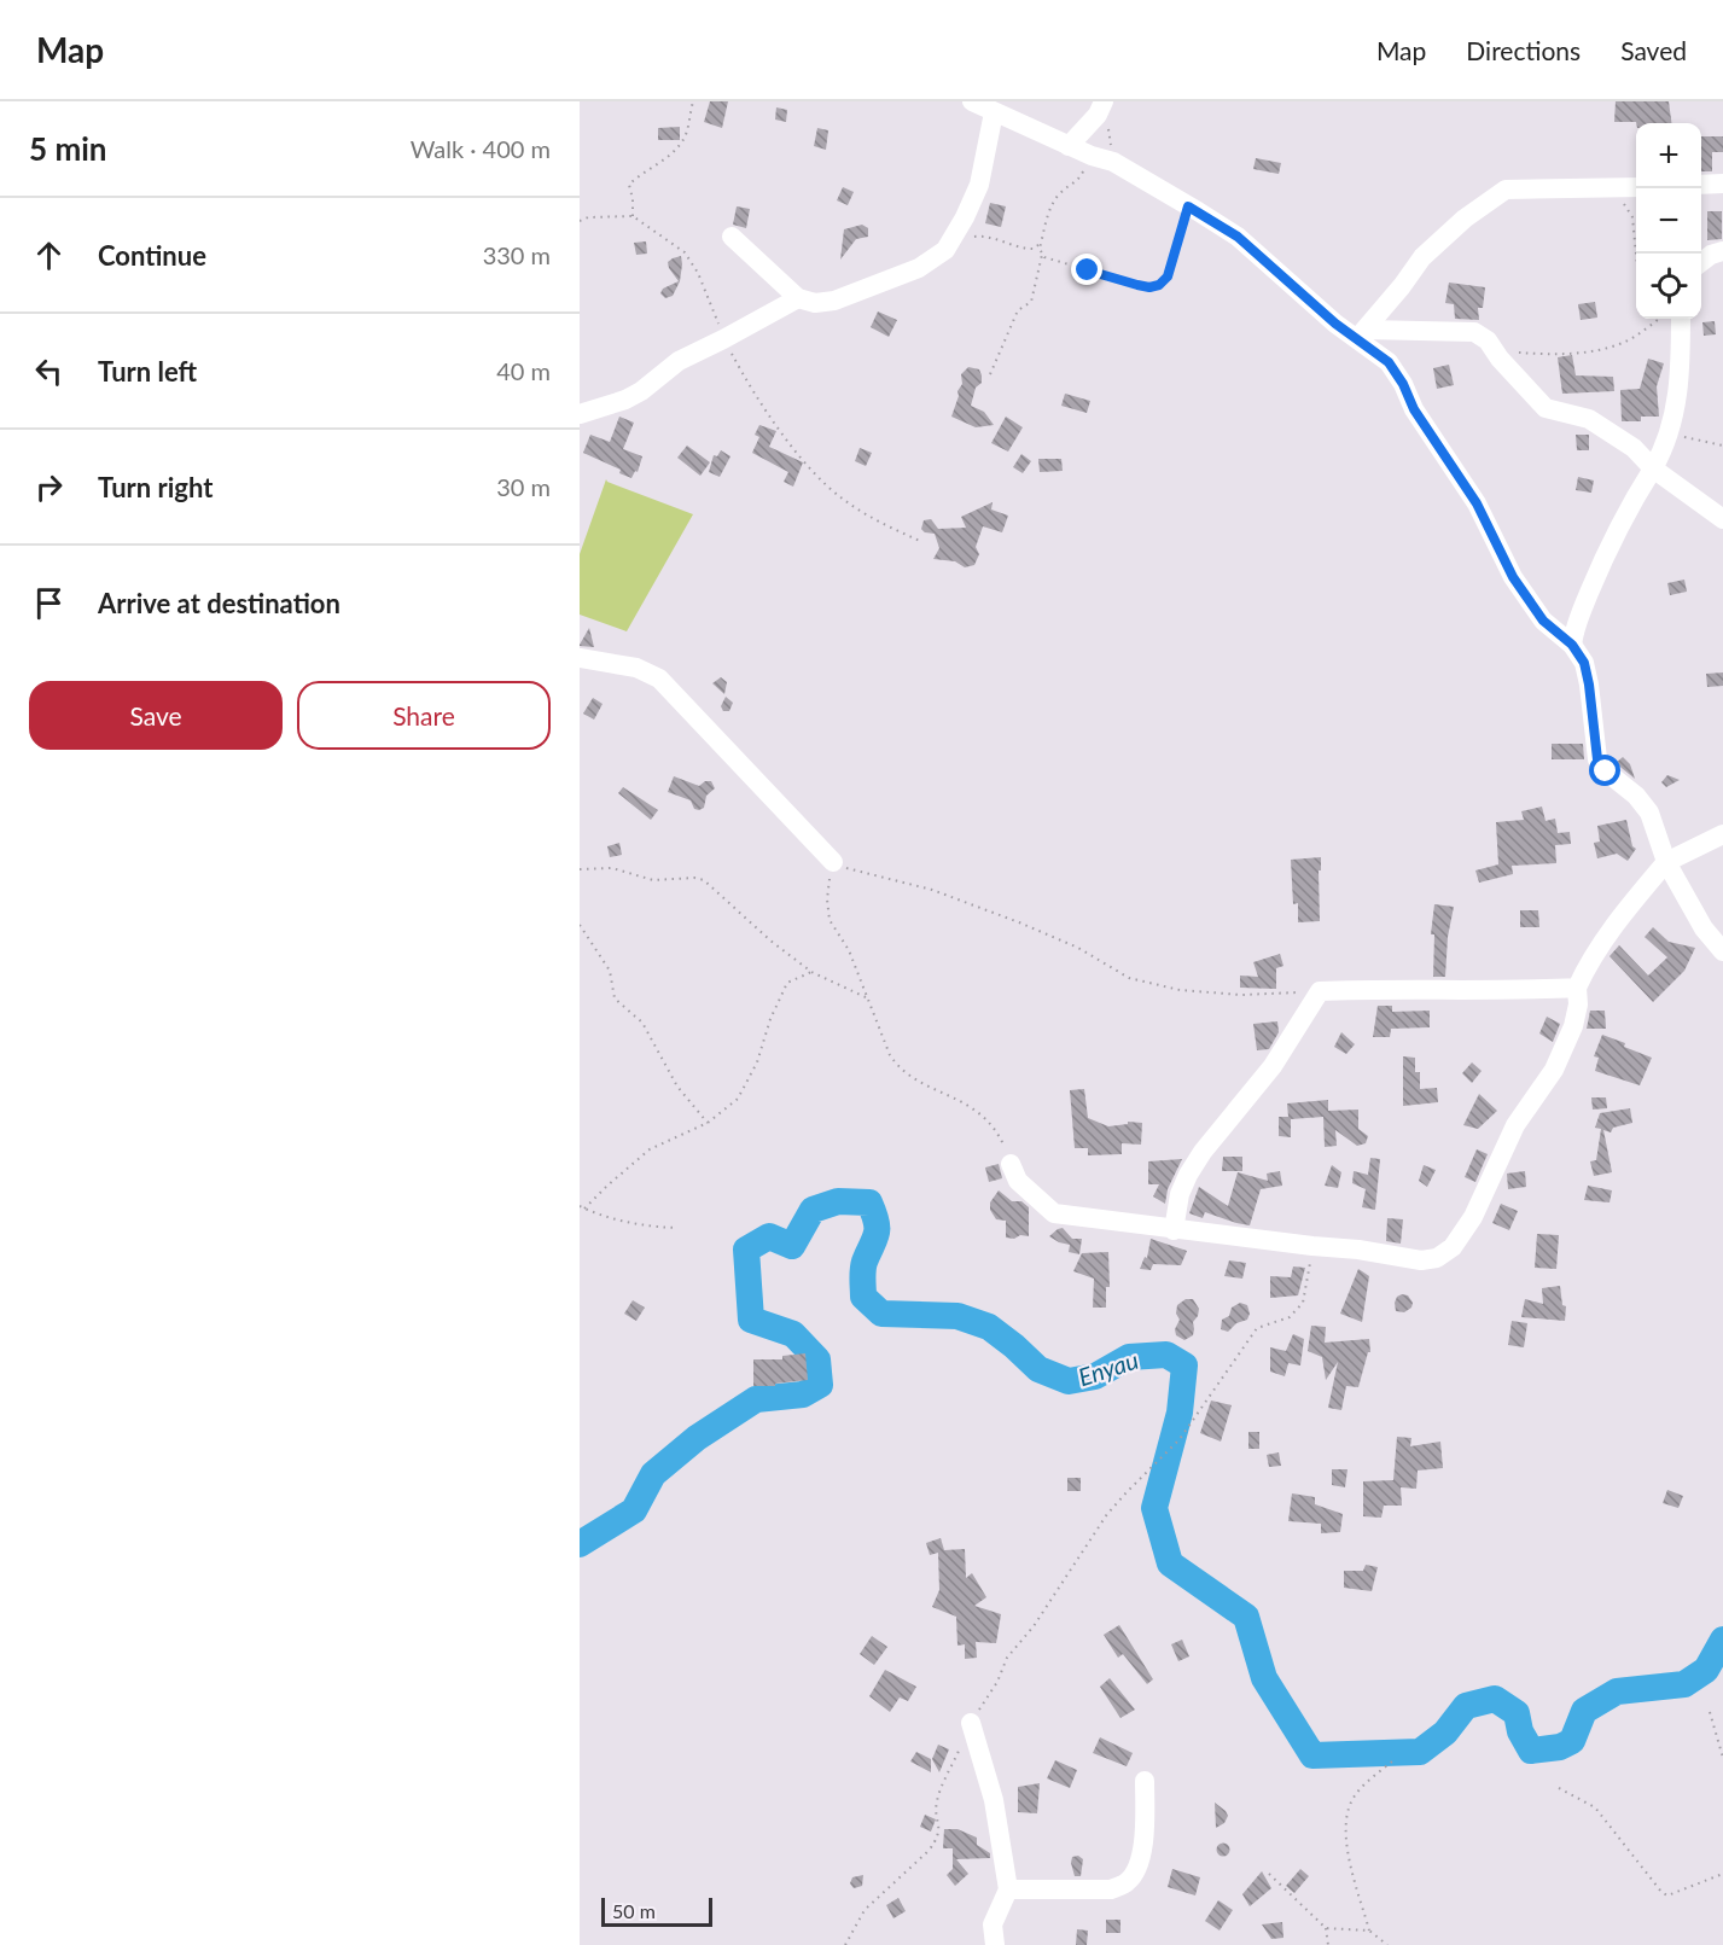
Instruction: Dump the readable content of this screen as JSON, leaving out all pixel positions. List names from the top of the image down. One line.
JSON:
{"water":["Enyau"],"scale_bar":"50 m","page":{"header":"Map","nav":["Map","Directions","Saved"],"heading":["5 min","Walk · 400 m"],"map_buttons":["+","−"],"list":[["Continue","330 m"],["Turn left","40 m"],["Turn right","30 m"],"Arrive at destination"],"buttons":["Save","Share"],"scale":"50 m"}}
